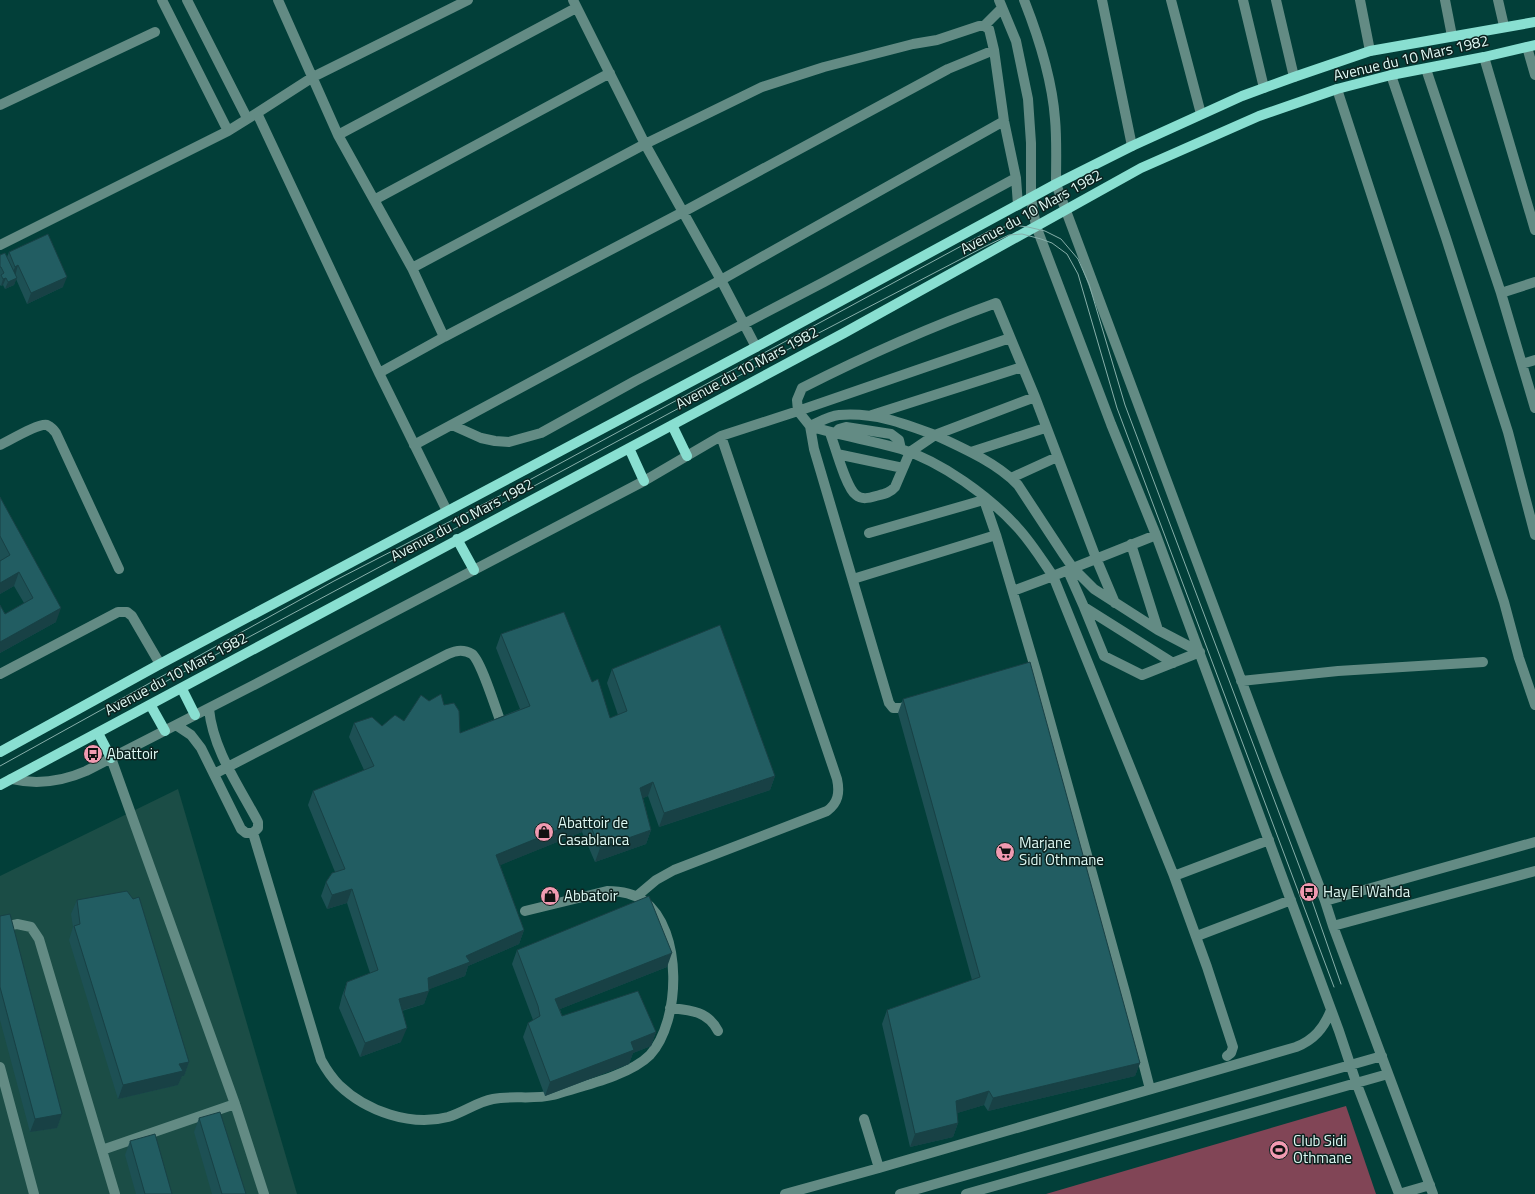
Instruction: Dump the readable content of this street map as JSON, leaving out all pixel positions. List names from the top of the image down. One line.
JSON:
{"streets":{"main road":["Avenue du 10 Mars 1982"]},"places":{"bus stop":["Abattoir","Hay El Wahda"],"shop":["Abattoir de Casablanca","Abbatoir"],"supermarket":["Marjane Sidi Othmane"],"sports":["Club Sidi Othmane"]}}
